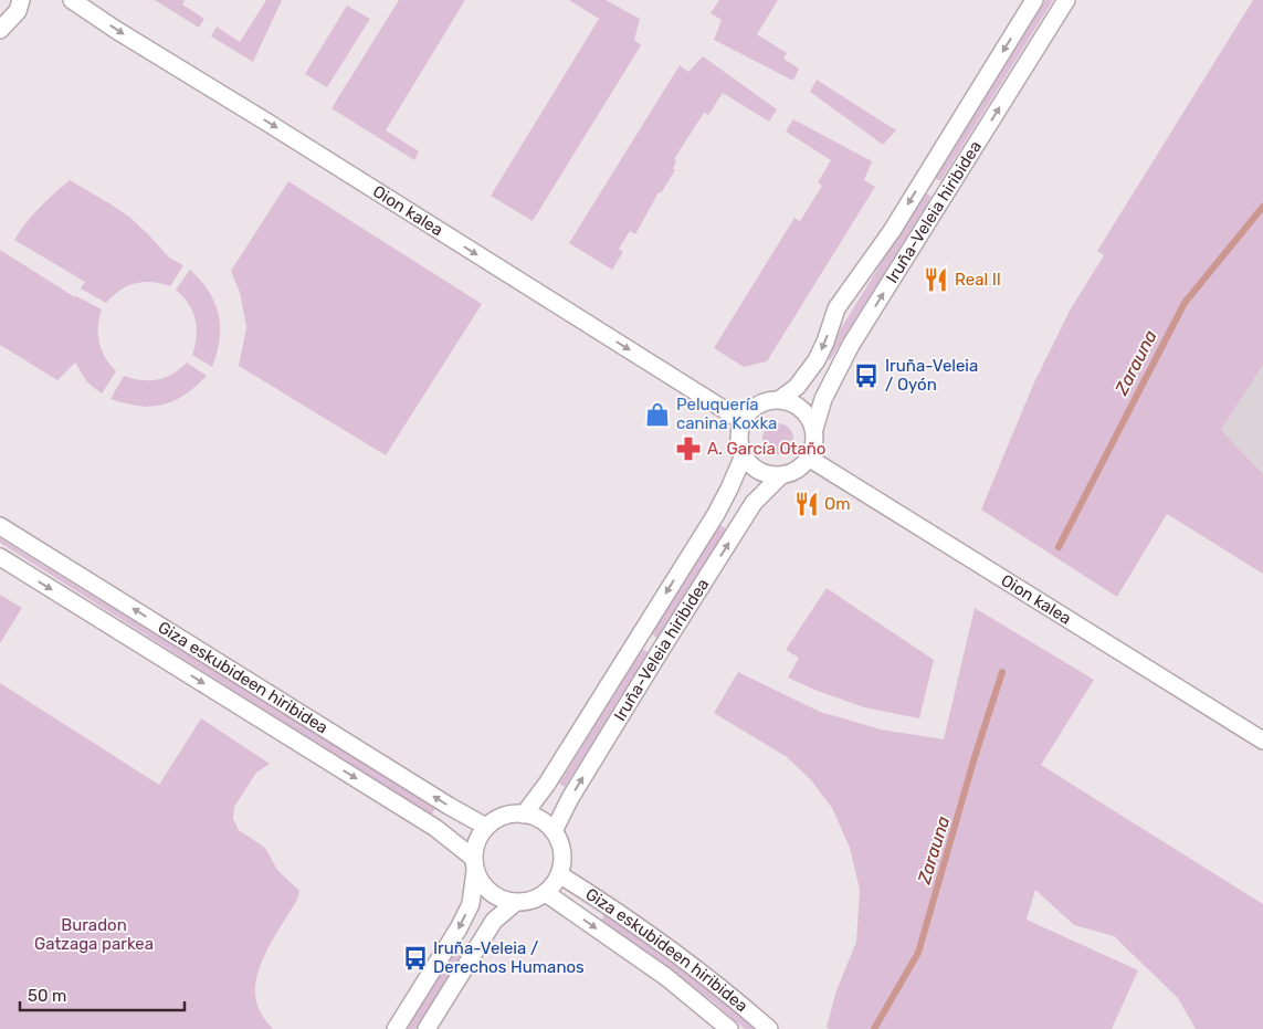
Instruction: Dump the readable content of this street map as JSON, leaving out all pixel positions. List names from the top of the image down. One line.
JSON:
{"streets":{"street":["Oion kalea","Iruña-Veleia hiribidea","Giza eskubideen hiribidea"]},"crossings":[["Oion kalea","Iruña-Veleia hiribidea"],["Iruña-Veleia hiribidea","Giza eskubideen hiribidea"]],"one_way":["Oion kalea"],"water":["Zarauna"],"parks":["Buradon Gatzaga parkea"],"places":{"restaurant":["Real II","Om"],"bus stop":["Iruña-Veleia / Oyón","Iruña-Veleia / Derechos Humanos"],"shop":["Peluquería canina Koxka"],"pharmacy":["A. García Otaño"]},"scale_bar":"50 m"}
